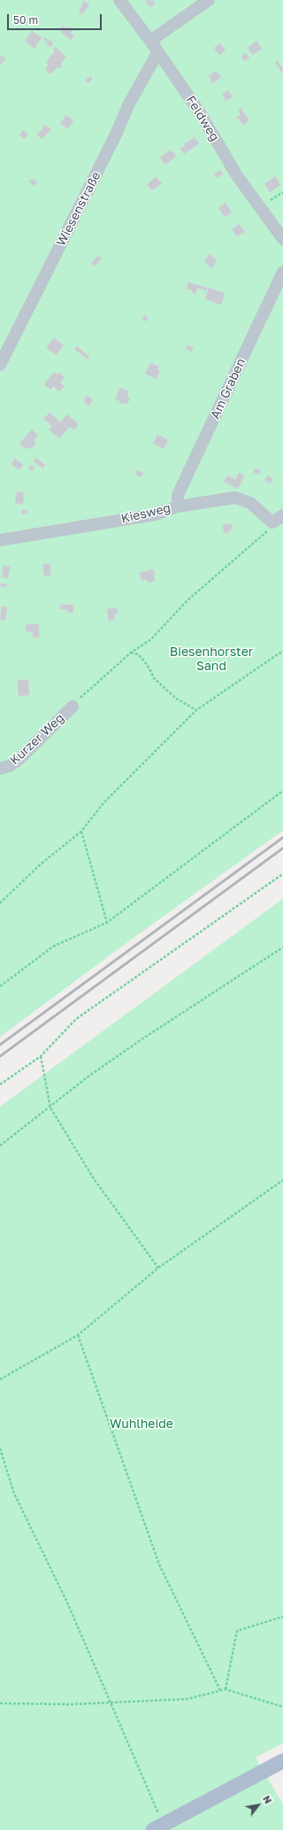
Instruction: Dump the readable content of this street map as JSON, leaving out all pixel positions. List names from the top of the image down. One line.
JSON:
{"streets":{"lane":["Feldweg","Wiesenstraße","Am Graben","Kiesweg","Kurzer Weg"]},"crossings":[["Feldweg","Wiesenstraße"],["Am Graben","Kiesweg"]],"parks":["Biesenhorster Sand","Wuhlheide"],"scale_bar":"50 m","north":"top right"}
